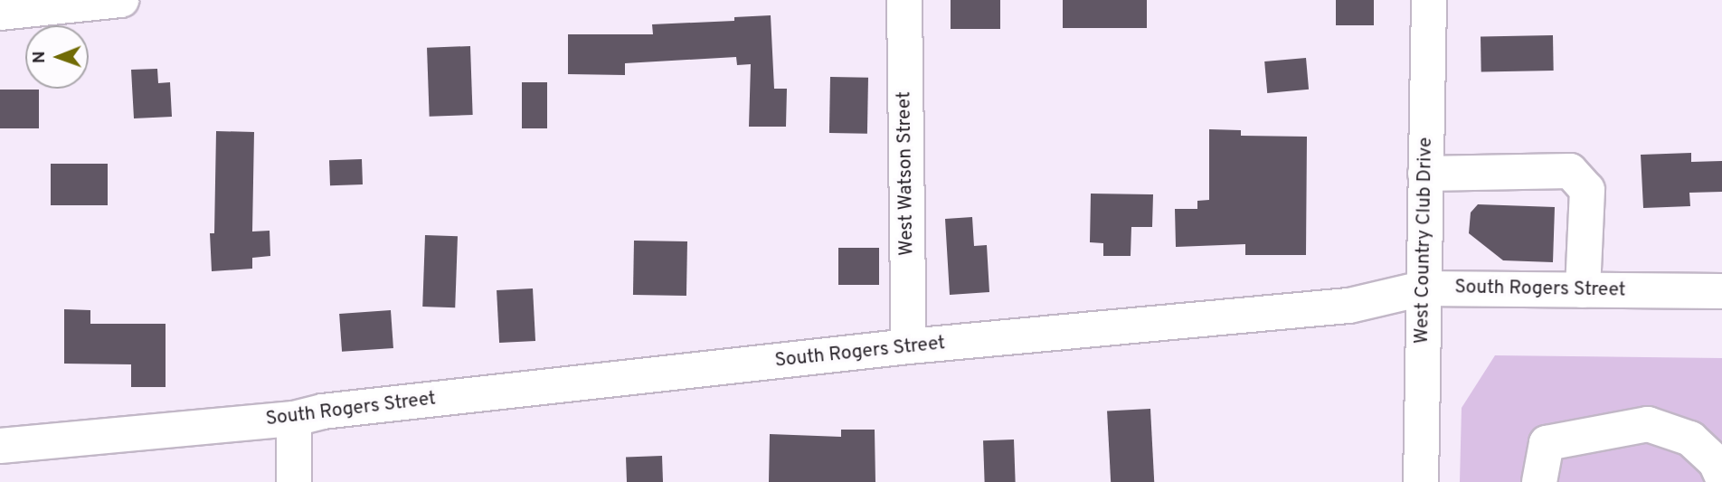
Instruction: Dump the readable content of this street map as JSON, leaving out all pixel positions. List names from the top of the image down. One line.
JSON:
{"streets":{"street":["West Watson Street","West Country Club Drive","South Rogers Street"]},"crossings":[["West Watson Street","South Rogers Street"],["West Country Club Drive","South Rogers Street"]],"north":"left"}
